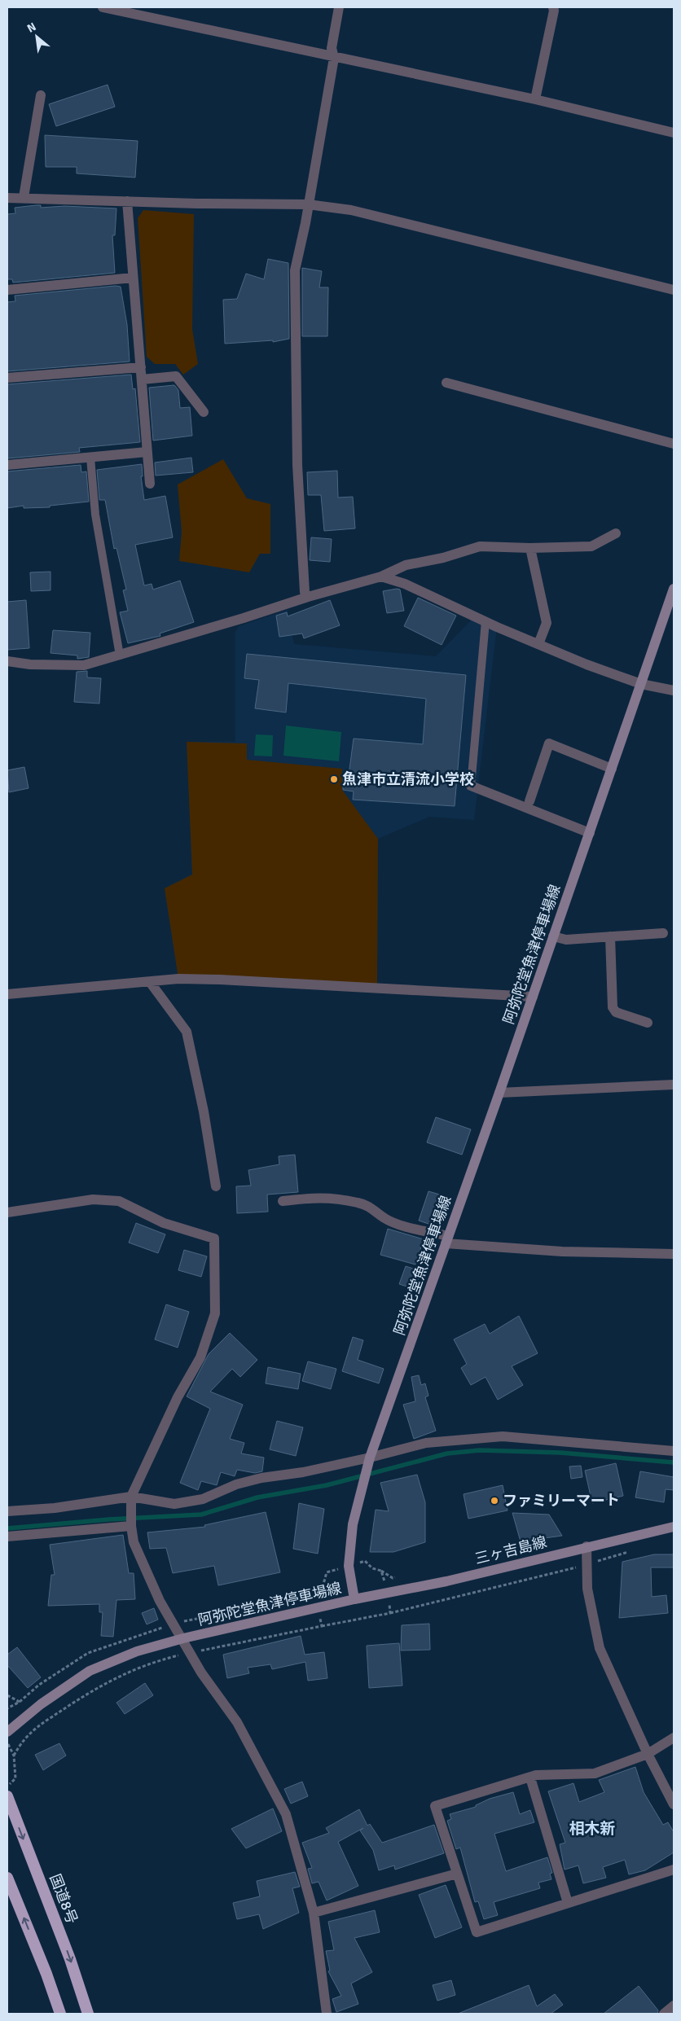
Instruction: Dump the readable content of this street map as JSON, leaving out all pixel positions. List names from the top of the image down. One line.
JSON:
{"streets":{"highway":["国道8号"],"main road":["阿弥陀堂魚津停車場線","三ヶ吉島線"]},"crossings":[["阿弥陀堂魚津停車場線","三ヶ吉島線"]],"districts":["相木新"],"places":["魚津市立清流小学校","ファミリーマート"],"north":"top left"}
